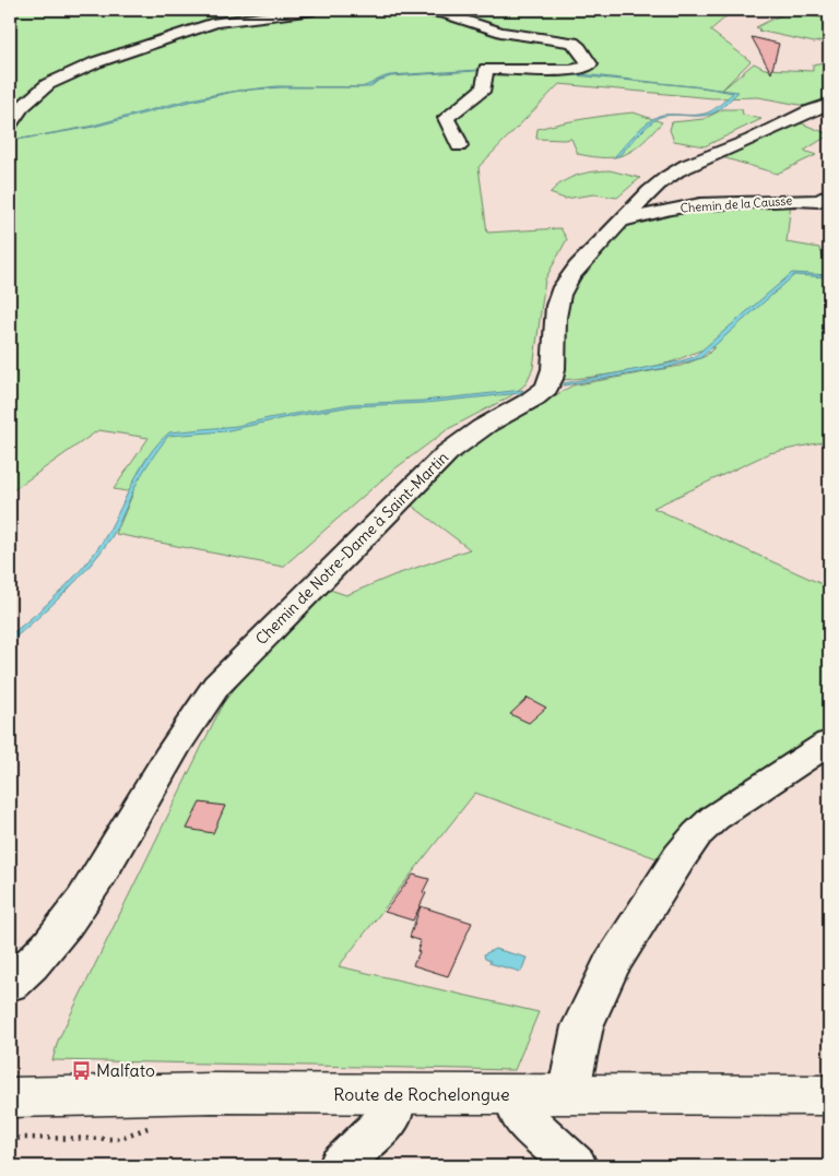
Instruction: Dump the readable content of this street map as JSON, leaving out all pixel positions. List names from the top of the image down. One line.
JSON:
{"streets":{"main road":["Route de Rochelongue"],"street":["Chemin de la Causse","Chemin de Notre-Dame à Saint-Martin"]},"crossings":[["Chemin de la Causse","Chemin de Notre-Dame à Saint-Martin"]],"places":{"bus stop":["Malfato"]}}
